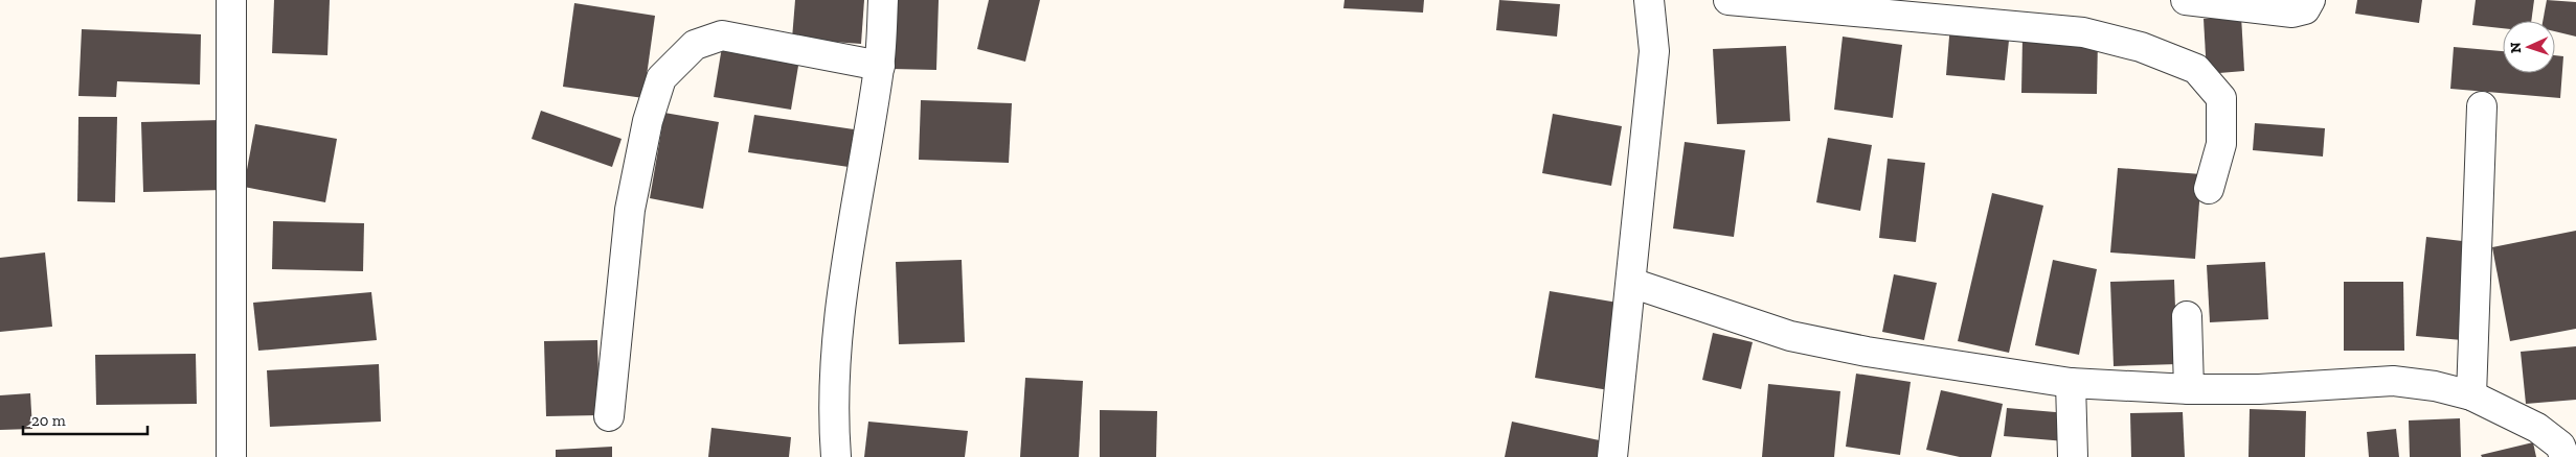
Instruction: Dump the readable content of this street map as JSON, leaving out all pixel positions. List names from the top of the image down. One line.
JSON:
{"scale_bar":"20 m","north":"left"}
